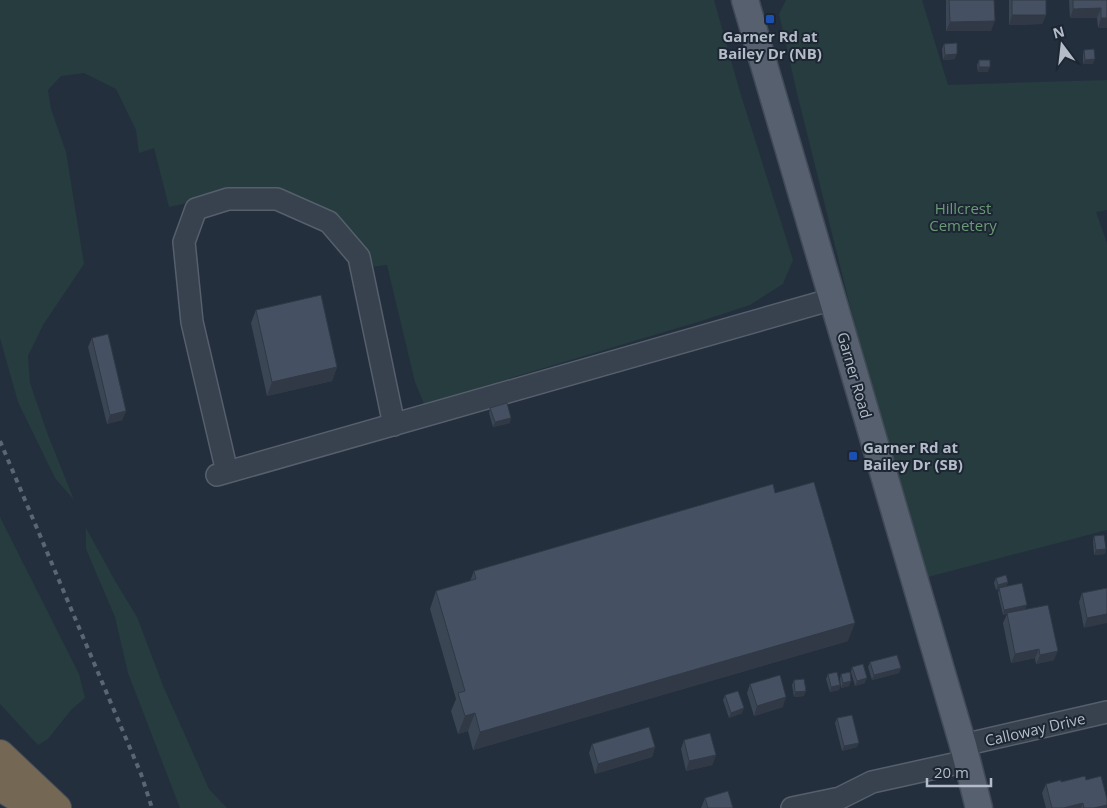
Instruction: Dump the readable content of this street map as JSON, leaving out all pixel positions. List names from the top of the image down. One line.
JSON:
{"streets":{"main road":["Garner Road"],"street":["Calloway Drive"]},"crossings":[["Garner Road","Calloway Drive"]],"parks":["Hillcrest Cemetery"],"places":{"transit":["Garner Rd at Bailey Dr (NB)","Garner Rd at Bailey Dr (SB)"]},"scale_bar":"20 m","north":"top"}
